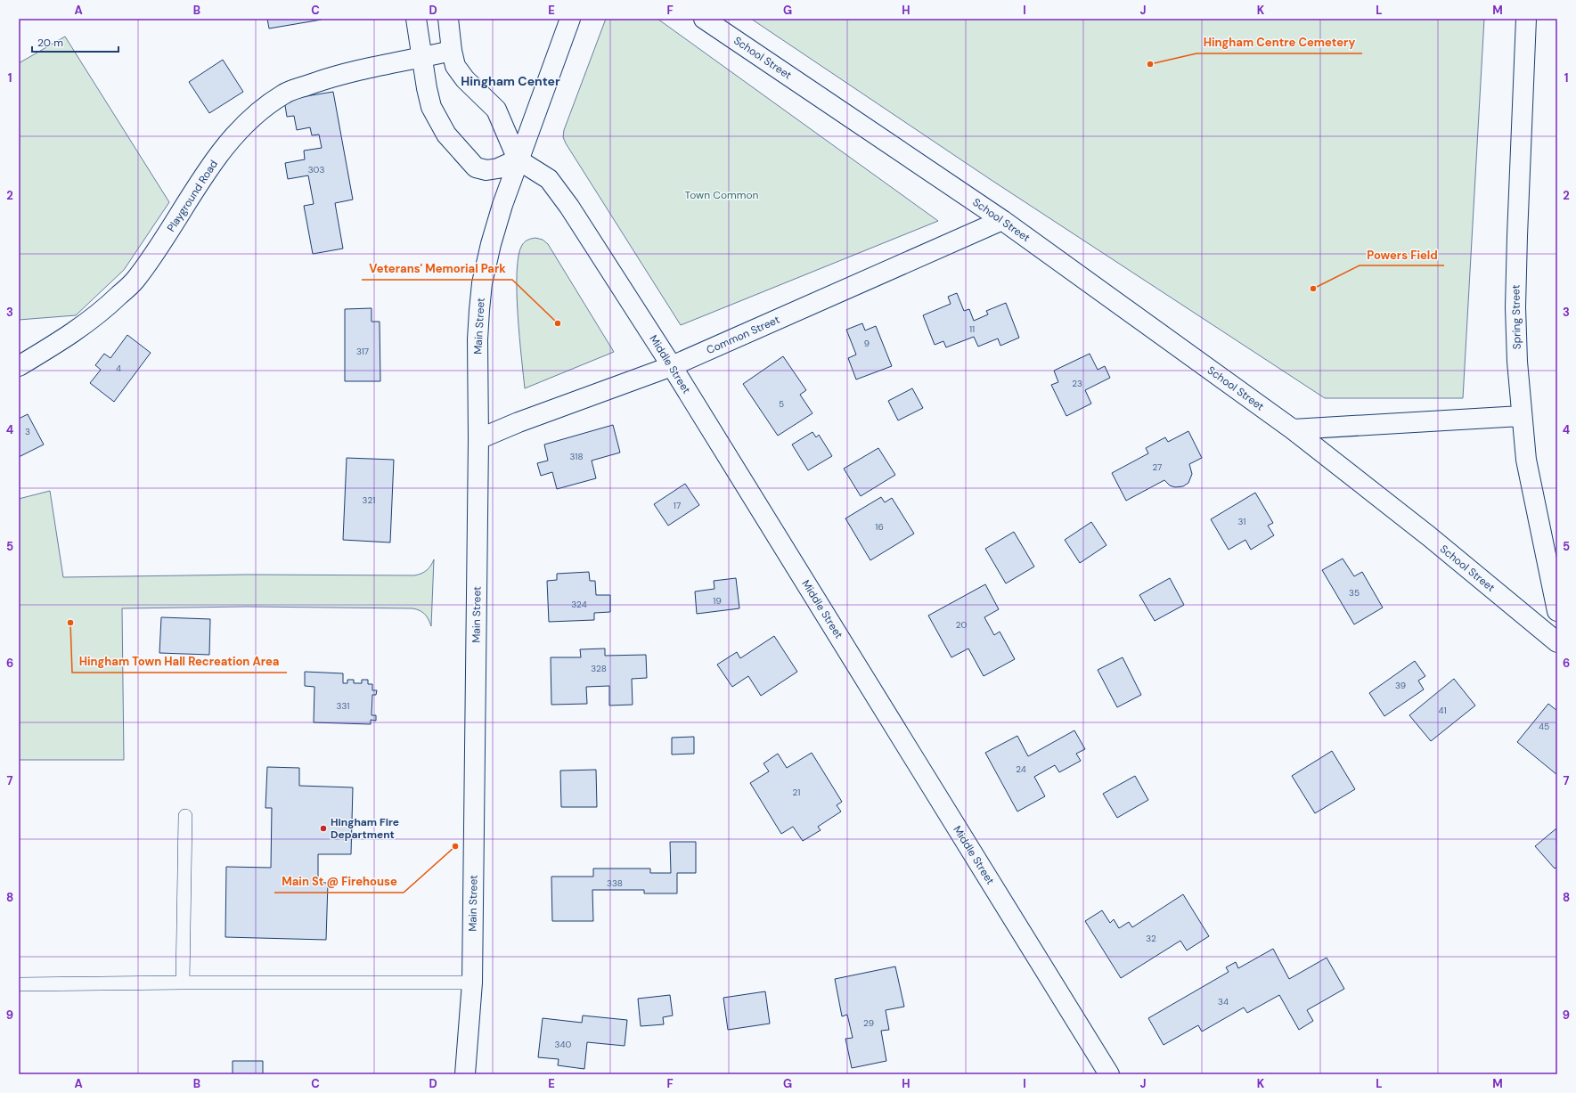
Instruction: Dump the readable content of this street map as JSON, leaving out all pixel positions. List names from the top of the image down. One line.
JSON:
{"streets":{"street":["School Street","Playground Road","Spring Street","Main Street","Common Street","Middle Street"]},"crossings":[["School Street","Common Street"],["Main Street","Common Street"],["Main Street","Middle Street"],["Common Street","Middle Street"]],"districts":["Hingham Center"],"parks":["Town Common"],"places":["Hingham Centre Cemetery","Powers Field","Veterans' Memorial Park","Hingham Town Hall Recreation Area","Hingham Fire Department","Main St @ Firehouse"],"house_numbers":["303","11","9","317","4","23","5","3","318","27","321","17","31","16","35","19","324","20","328","39","331","41","45","24","21","338","32","34","29","340"],"scale_bar":"20 m","grid":{"columns":["A","B","C","D","E","F","G","H","I","J","K","L","M"],"rows":["1","2","3","4","5","6","7","8","9"]}}
